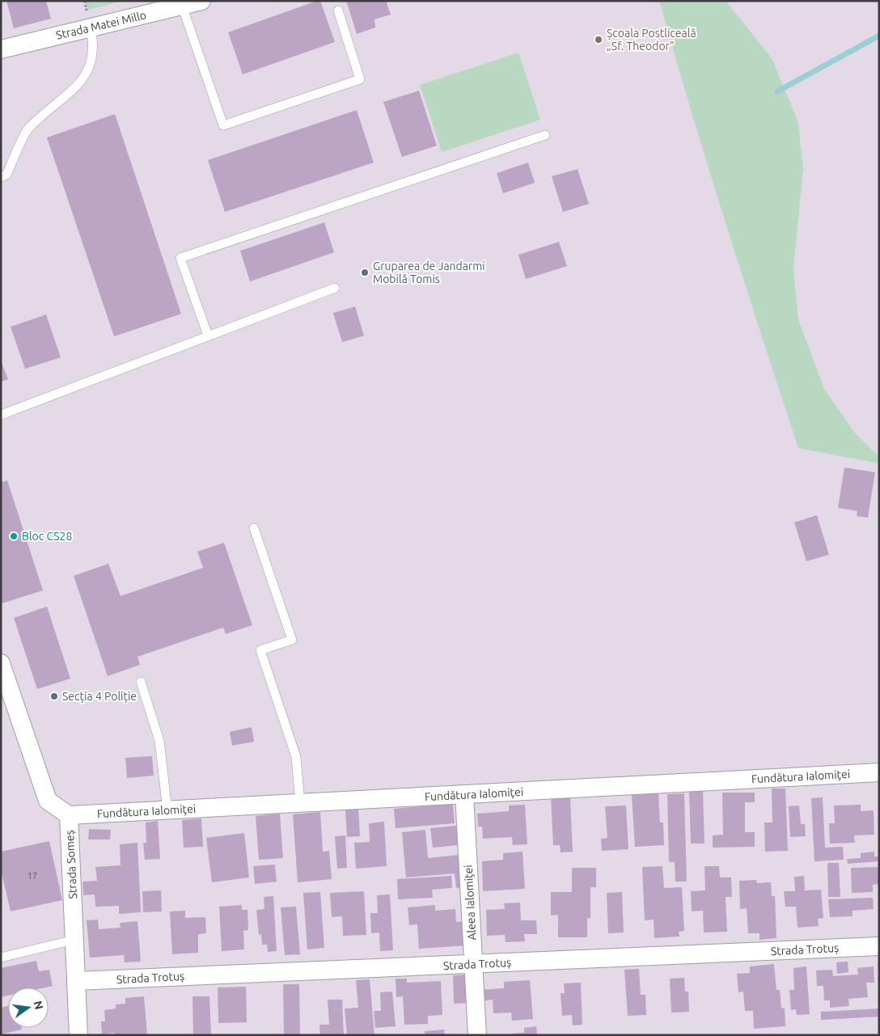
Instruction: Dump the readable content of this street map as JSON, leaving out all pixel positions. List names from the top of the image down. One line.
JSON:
{"streets":{"street":["Strada Matei Millo","Fundătura Ialomiței","Strada Someș","Aleea Ialomiței","Strada Trotuș"]},"crossings":[["Fundătura Ialomiței","Strada Someș"],["Fundătura Ialomiței","Aleea Ialomiței"],["Strada Someș","Strada Trotuș"],["Aleea Ialomiței","Strada Trotuș"]],"places":["Școala Postliceală „Sf. Theodor”","Gruparea de Jandarmi Mobilă Tomis","Bloc CS28","Secția 4 Poliție"],"house_numbers":["17"],"north":"right"}
